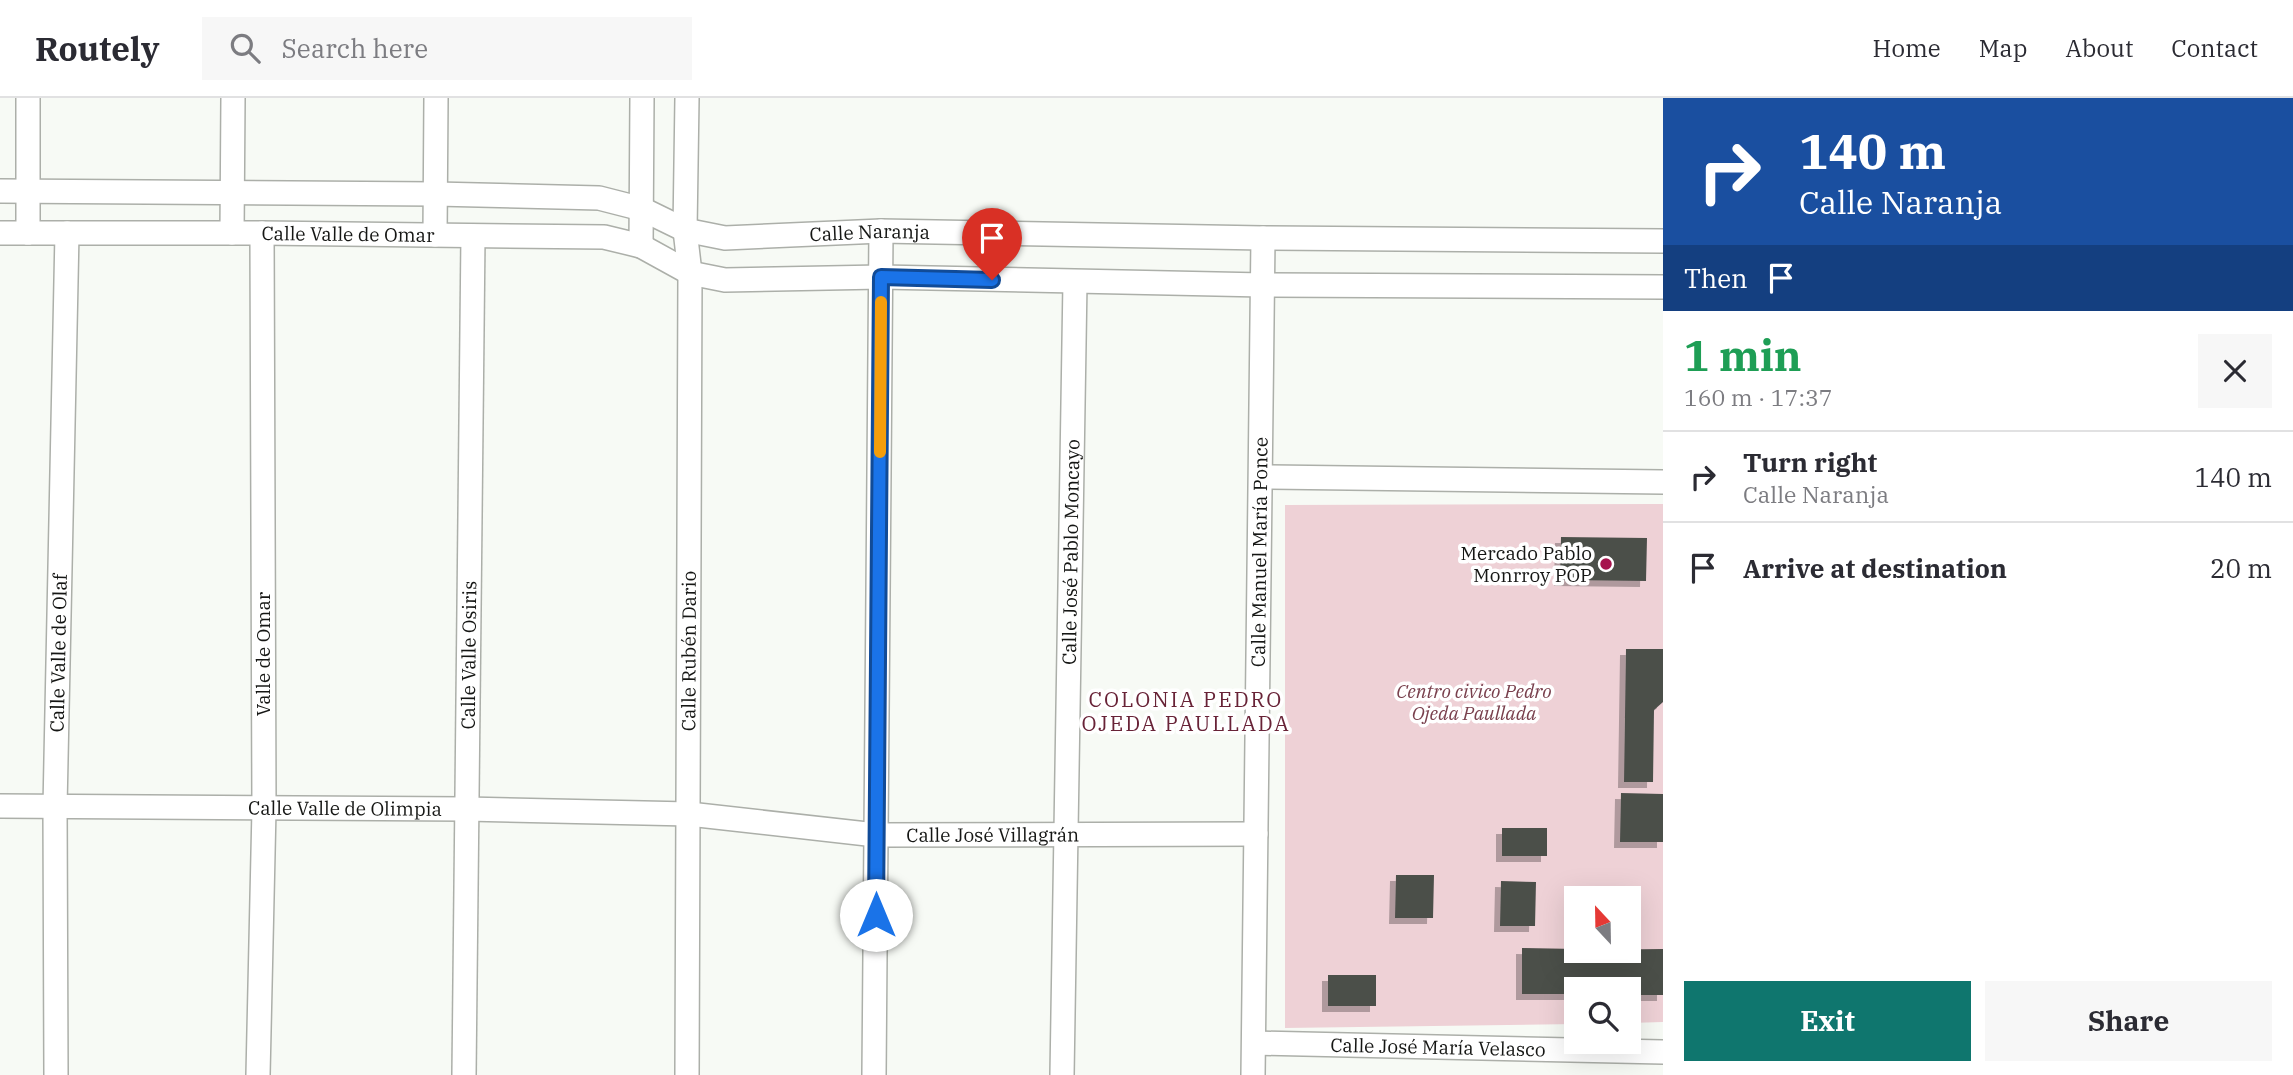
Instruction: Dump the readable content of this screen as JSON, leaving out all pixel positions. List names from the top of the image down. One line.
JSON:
{"streets":{"street":["Calle Valle de Omar","Calle Naranja","Calle José Pablo Moncayo","Calle Manuel María Ponce","Calle Rubén Dario","Calle Valle de Olaf","Valle de Omar","Calle Valle Osiris","Calle Valle de Olimpia","Calle José Villagrán","Calle José María Velasco"]},"crossings":[["Calle Valle de Omar","Calle Naranja"],["Calle Valle de Omar","Calle Rubén Dario"],["Calle Valle de Omar","Calle Valle de Olaf"],["Calle Valle de Omar","Valle de Omar"],["Calle Valle de Omar","Calle Valle Osiris"],["Calle Naranja","Calle Manuel María Ponce"],["Calle Naranja","Calle Rubén Dario"],["Calle José Pablo Moncayo","Calle José Villagrán"],["Calle Manuel María Ponce","Calle José Villagrán"],["Calle Manuel María Ponce","Calle José María Velasco"],["Calle Rubén Dario","Calle Valle de Olimpia"],["Calle Rubén Dario","Calle José Villagrán"],["Calle Valle de Olaf","Calle Valle de Olimpia"],["Valle de Omar","Calle Valle de Olimpia"],["Calle Valle Osiris","Calle Valle de Olimpia"],["Calle Valle de Olimpia","Calle José Villagrán"]],"districts":["COLONIA PEDRO OJEDA PAULLADA"],"parks":["Centro civico Pedro Ojeda Paullada"],"places":["Mercado Pablo Monrroy POP"],"north":"top","page":{"header":"Routely","search":"Search here","nav":["Home","Map","About","Contact"],"turn":["140 m","Calle Naranja"],"then":"Then","heading":["1 min","160 m · 17:37"],"list":[{"name":"Turn right","note":"Calle Naranja","value":"140 m"},{"name":"Arrive at destination","value":"20 m"}],"buttons":["Exit","Share"]}}
